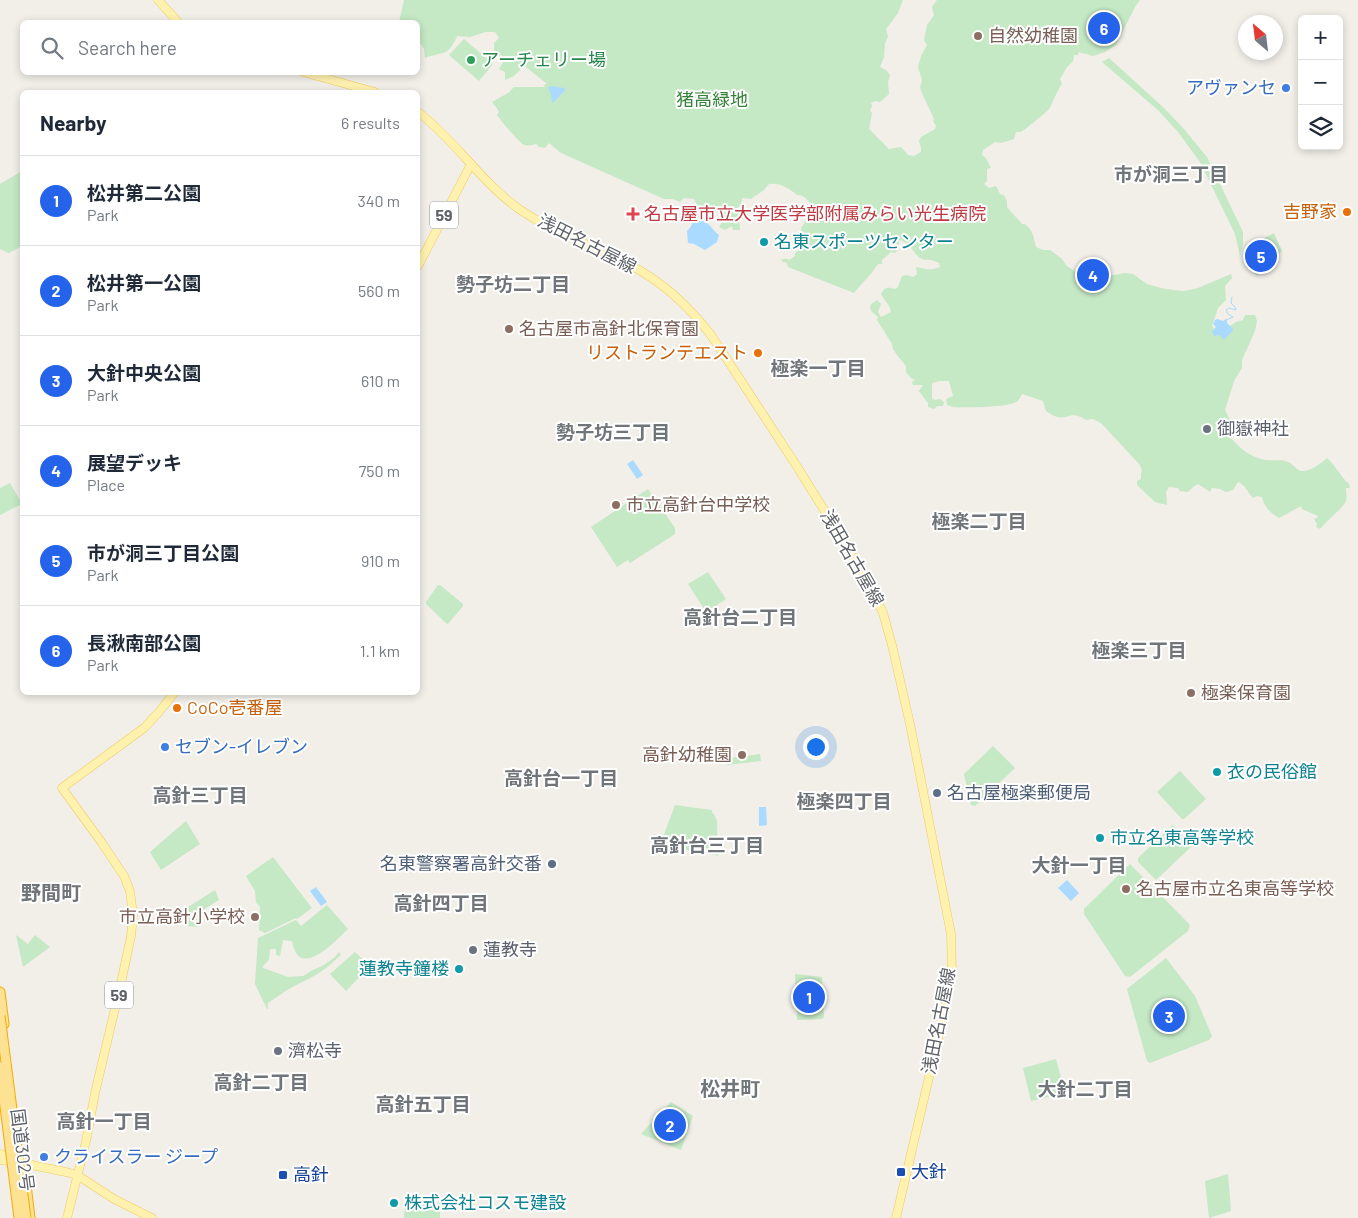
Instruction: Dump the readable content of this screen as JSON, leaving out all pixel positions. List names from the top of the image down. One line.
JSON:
{"streets":{"highway":["国道302号"],"main road":["59","浅田名古屋線"]},"crossings":[["59","浅田名古屋線"]],"districts":["市が洞三丁目","勢子坊二丁目","極楽一丁目","勢子坊三丁目","極楽二丁目","高針台二丁目","極楽三丁目","高針台一丁目","高針三丁目","極楽四丁目","高針台三丁目","大針一丁目","野間町","高針四丁目","高針二丁目","松井町","大針二丁目","高針五丁目","高針一丁目"],"parks":["猪高緑地"],"places":{"other":["自然幼稚園","アーチェリー場","アヴァンセ","吉野家","名東スポーツセンター","名古屋市高針北保育園","リストランテエスト","御嶽神社","市立高針台中学校","極楽保育園","CoCo壱番屋","セブン-イレブン","高針幼稚園","衣の民俗館","名古屋極楽郵便局","市立名東高等学校","名東警察署高針交番","名古屋市立名東高等学校","市立高針小学校","蓮教寺","蓮教寺鐘楼","濟松寺","クライスラー ジープ","株式会社コスモ建設"],"health":["名古屋市立大学医学部附属みらい光生病院"],"transit":["大針","高針"]},"north":"top left","page":{"pins":["6","5","4","1","3","2"],"map_buttons":["+","−"],"search":"Search here","heading":["Nearby","6 results"],"list":[{"mark":"1","name":"松井第二公園","note":"Park","value":"340 m"},{"mark":"2","name":"松井第一公園","note":"Park","value":"560 m"},{"mark":"3","name":"大針中央公園","note":"Park","value":"610 m"},{"mark":"4","name":"展望デッキ","note":"Place","value":"750 m"},{"mark":"5","name":"市が洞三丁目公園","note":"Park","value":"910 m"},{"mark":"6","name":"長湫南部公園","note":"Park","value":"1.1 km"}]}}
